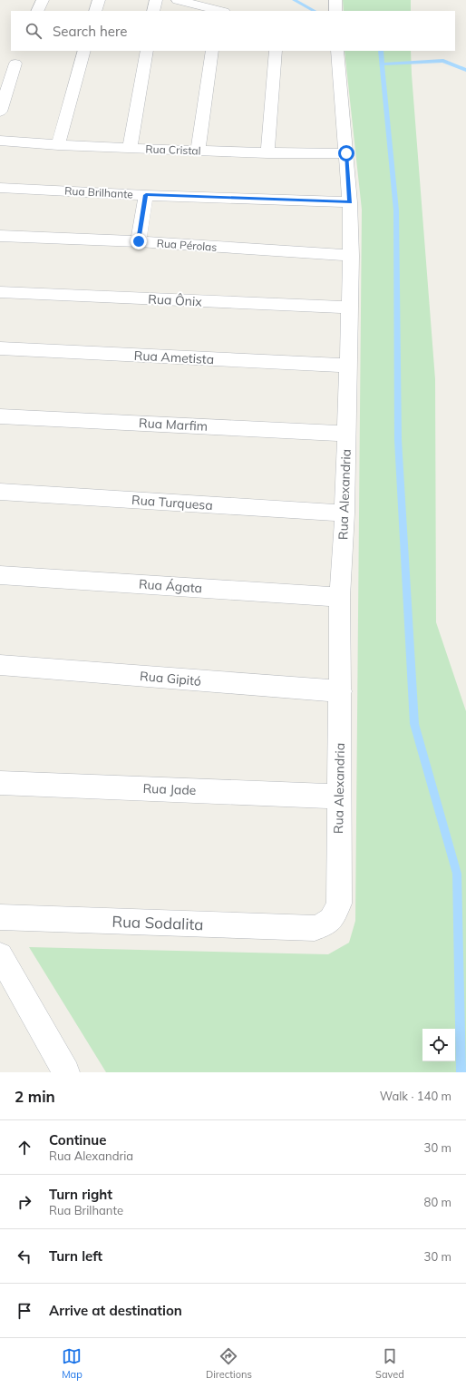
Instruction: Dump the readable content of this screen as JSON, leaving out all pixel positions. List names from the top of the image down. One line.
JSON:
{"streets":{"street":["Rua Cristal","Rua Brilhante","Rua Pérolas","Rua Ônix","Rua Ametista","Rua Marfim","Rua Alexandria","Rua Turquesa","Rua Ágata","Rua Gipitó","Rua Jade","Rua Sodalita"]},"crossings":[["Rua Cristal","Rua Alexandria"],["Rua Brilhante","Rua Alexandria"],["Rua Pérolas","Rua Alexandria"],["Rua Ônix","Rua Alexandria"],["Rua Ametista","Rua Alexandria"],["Rua Marfim","Rua Alexandria"],["Rua Alexandria","Rua Turquesa"],["Rua Alexandria","Rua Ágata"],["Rua Alexandria","Rua Gipitó"],["Rua Alexandria","Rua Jade"],["Rua Alexandria","Rua Sodalita"]],"page":{"search":"Search here","heading":["2 min","Walk · 140 m"],"list":[["Continue","Rua Alexandria","30 m"],["Turn right","Rua Brilhante","80 m"],["Turn left","30 m"],"Arrive at destination"],"nav":["Map","Directions","Saved"]}}
